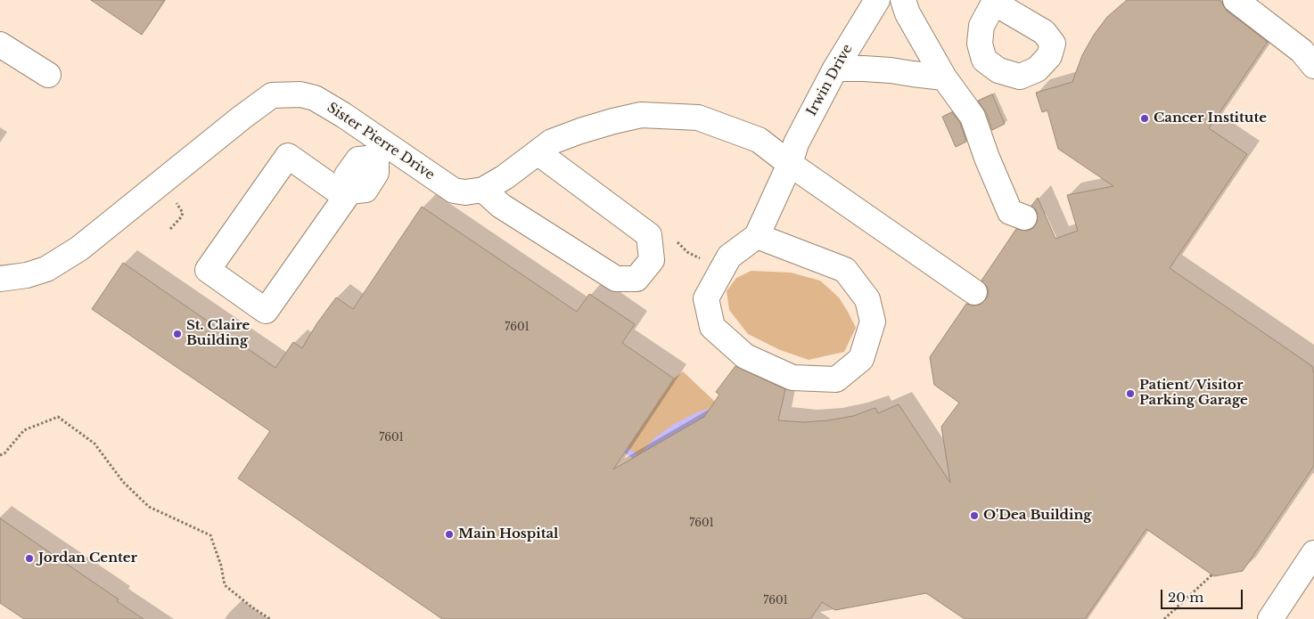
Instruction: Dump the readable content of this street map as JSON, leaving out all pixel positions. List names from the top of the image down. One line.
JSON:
{"streets":{"street":["Irwin Drive","Sister Pierre Drive"]},"crossings":[["Irwin Drive","Sister Pierre Drive"]],"places":["Cancer Institute","St. Claire Building","Patient/Visitor Parking Garage","O'Dea Building","Main Hospital","Jordan Center"],"house_numbers":["7601","7601","7601","7601"],"scale_bar":"20 m"}
